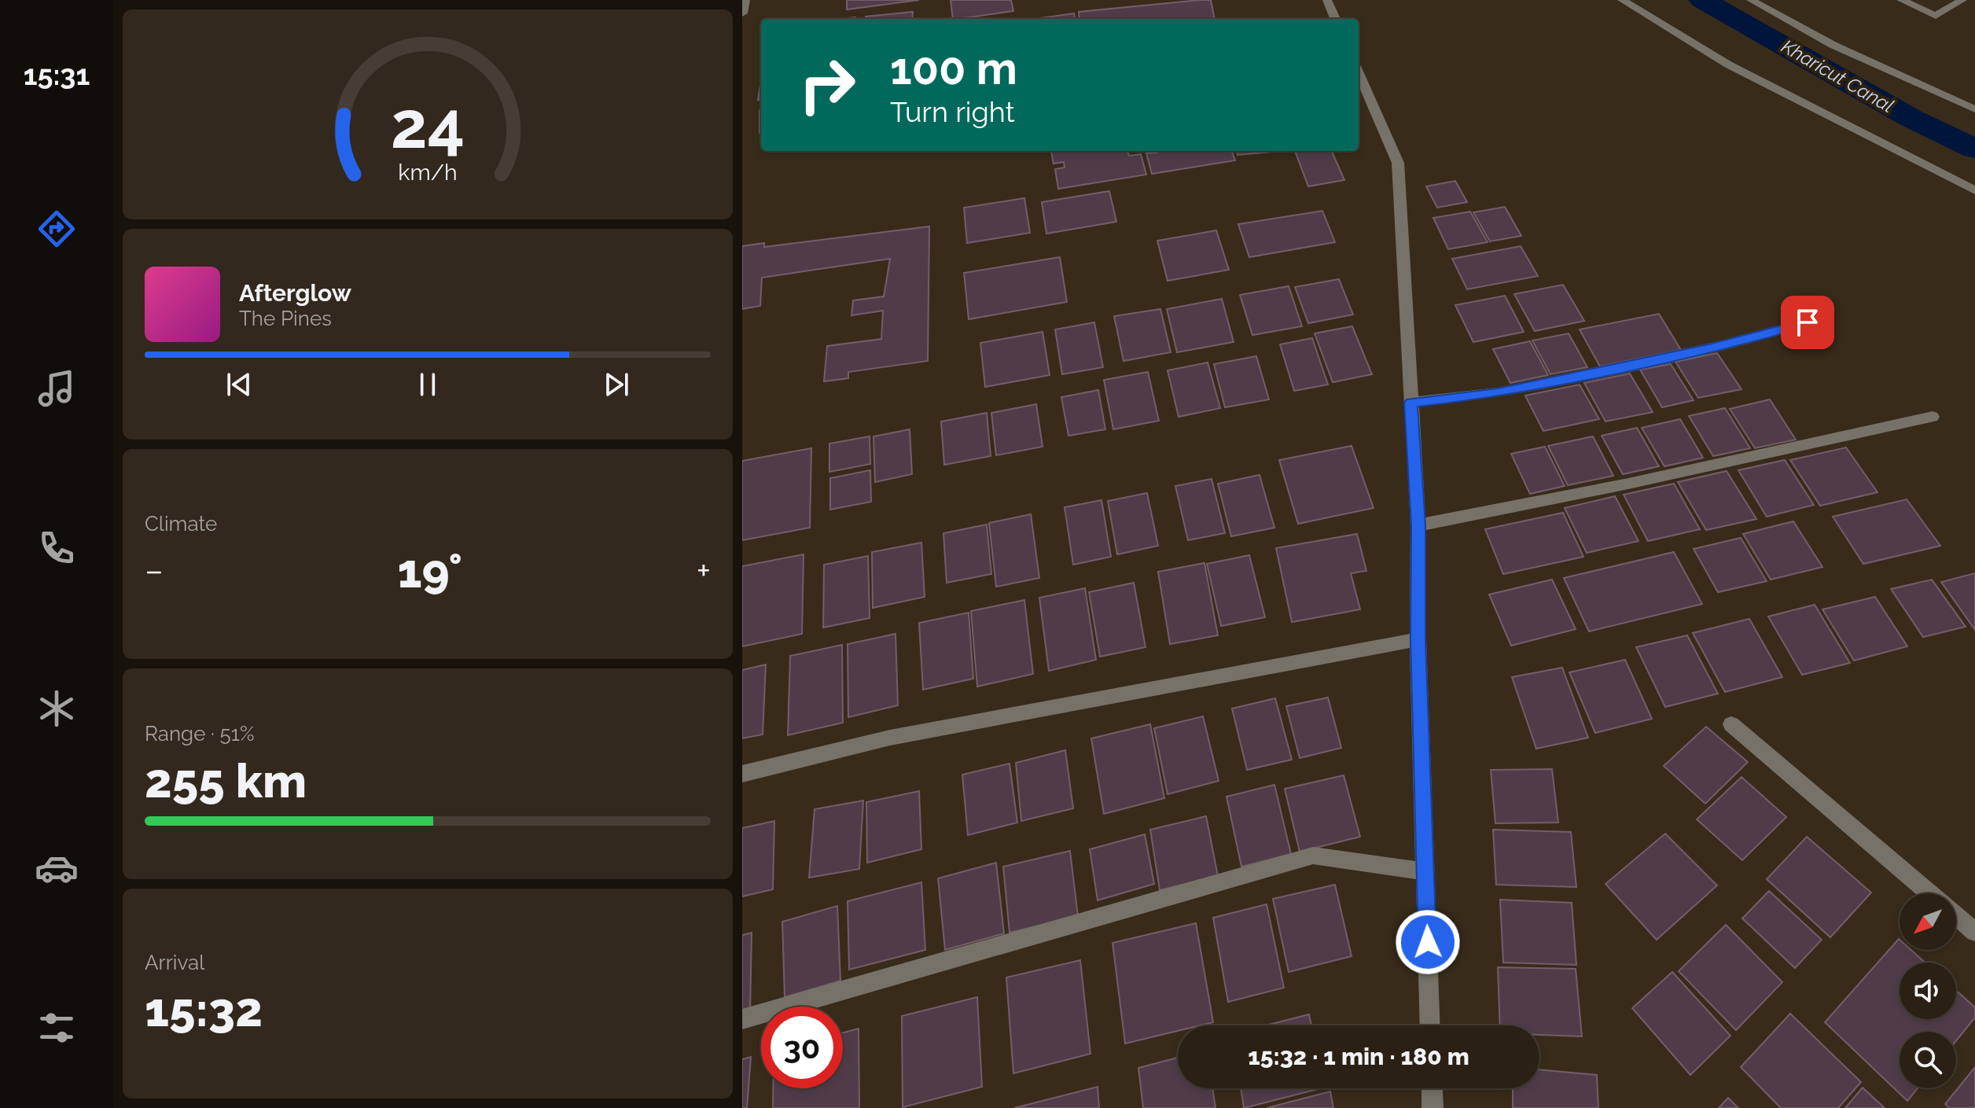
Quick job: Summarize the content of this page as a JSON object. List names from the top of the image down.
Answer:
{
  "water": ["Kharicut Canal"],
  "north": "bottom left",
  "page": {
    "tabs": "15:31",
    "turn": ["100 m", "Turn right"],
    "song": ["Afterglow", "The Pines"],
    "tile": [
      "Climate",
      ["Range · 51%", "255 km"],
      ["Arrival", "15:32"]
    ],
    "heat": ["−", "19°", "+"],
    "limit": "30",
    "trip": "15:32 · 1 min · 180 m",
    "gauge": ["24", "km/h"]
  }
}
